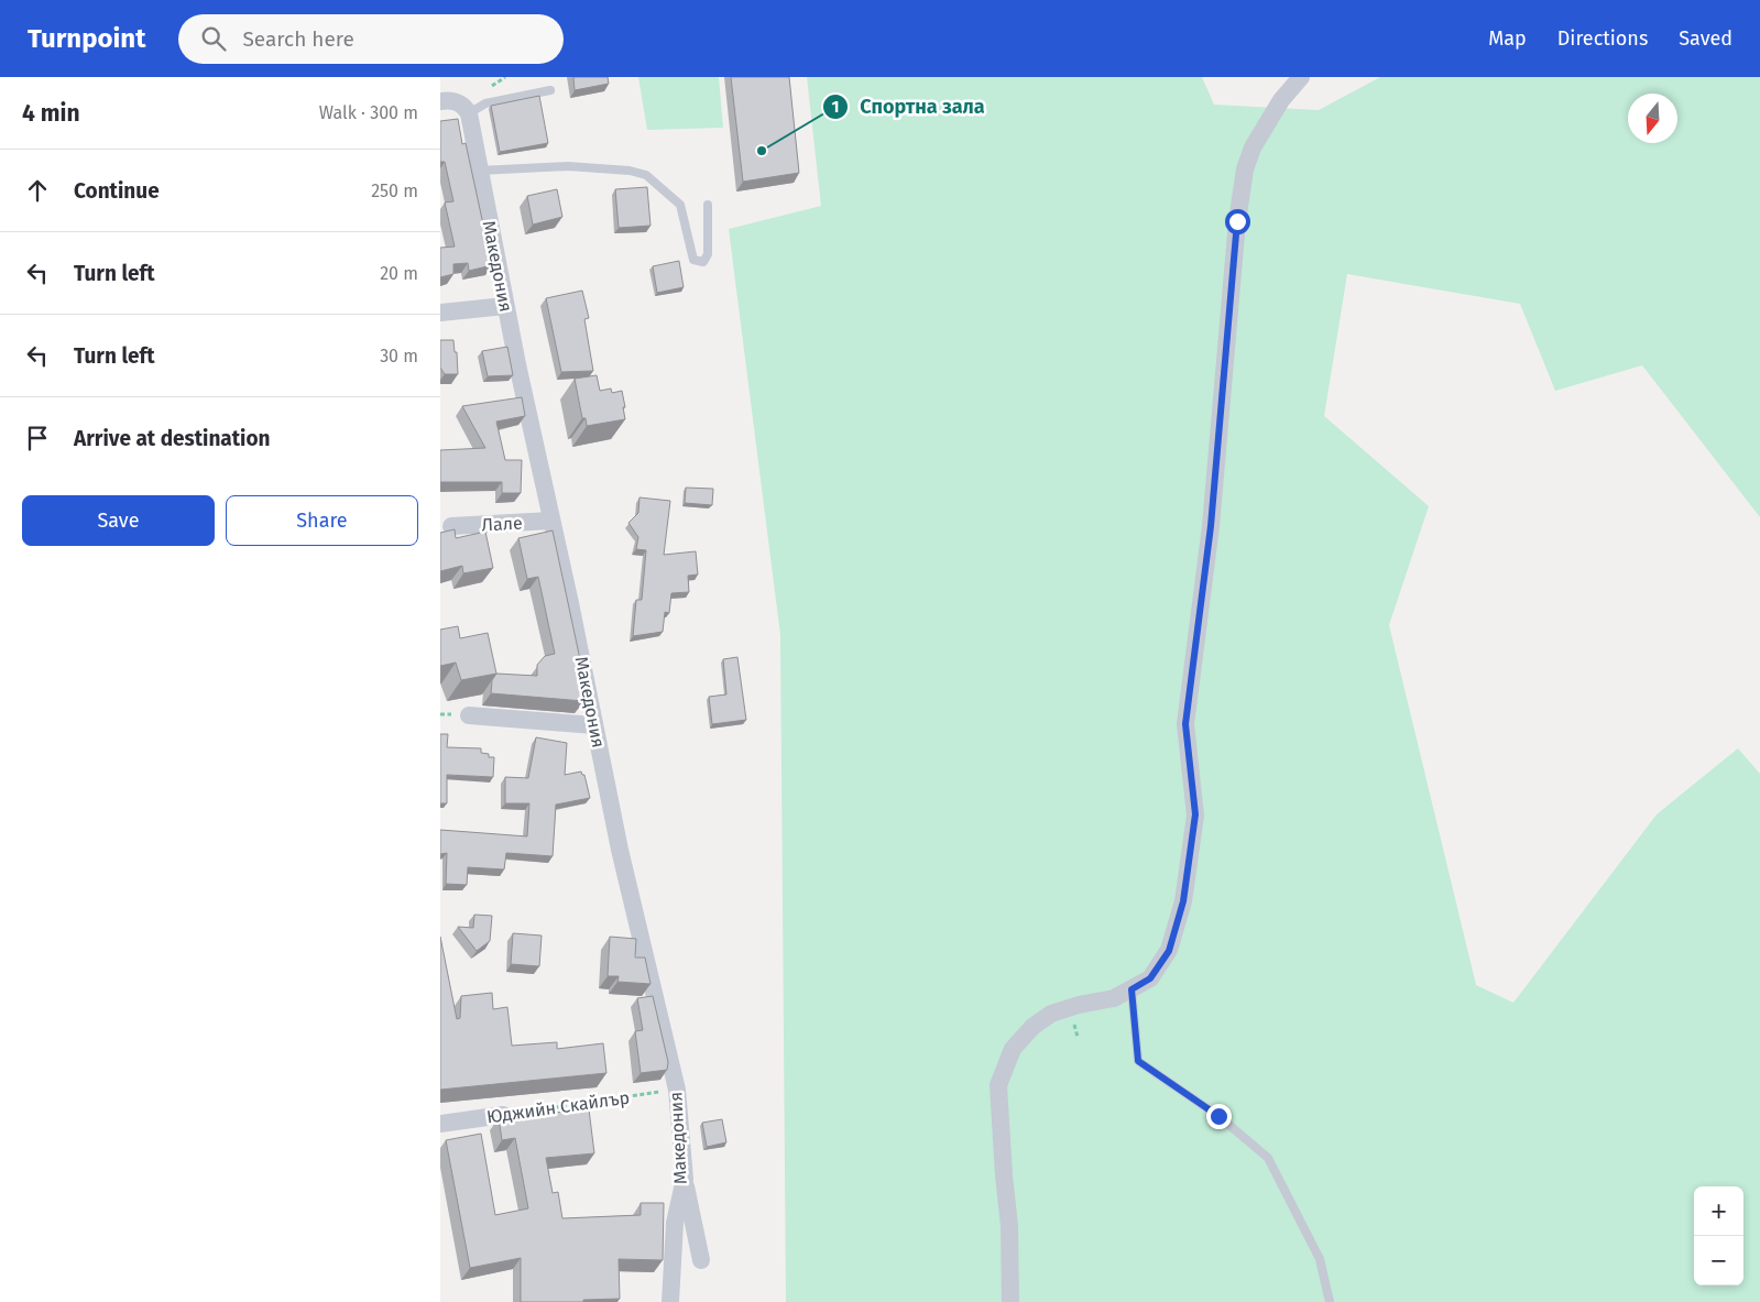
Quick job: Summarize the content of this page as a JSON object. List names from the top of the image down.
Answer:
{
  "streets": {
    "street": ["Македония", "Лале", "Юджийн Скайлър"]
  },
  "crossings": [
    ["Македония", "Лале"],
    ["Македония", "Юджийн Скайлър"]
  ],
  "places": ["Спортна зала"],
  "north": "bottom",
  "page": {
    "header": "Turnpoint",
    "search": "Search here",
    "nav": ["Map", "Directions", "Saved"],
    "heading": ["4 min", "Walk · 300 m"],
    "list": [
      ["Continue", "250 m"],
      ["Turn left", "20 m"],
      ["Turn left", "30 m"],
      "Arrive at destination"
    ],
    "buttons": ["Save", "Share"],
    "map_buttons": ["+", "−"]
  }
}
